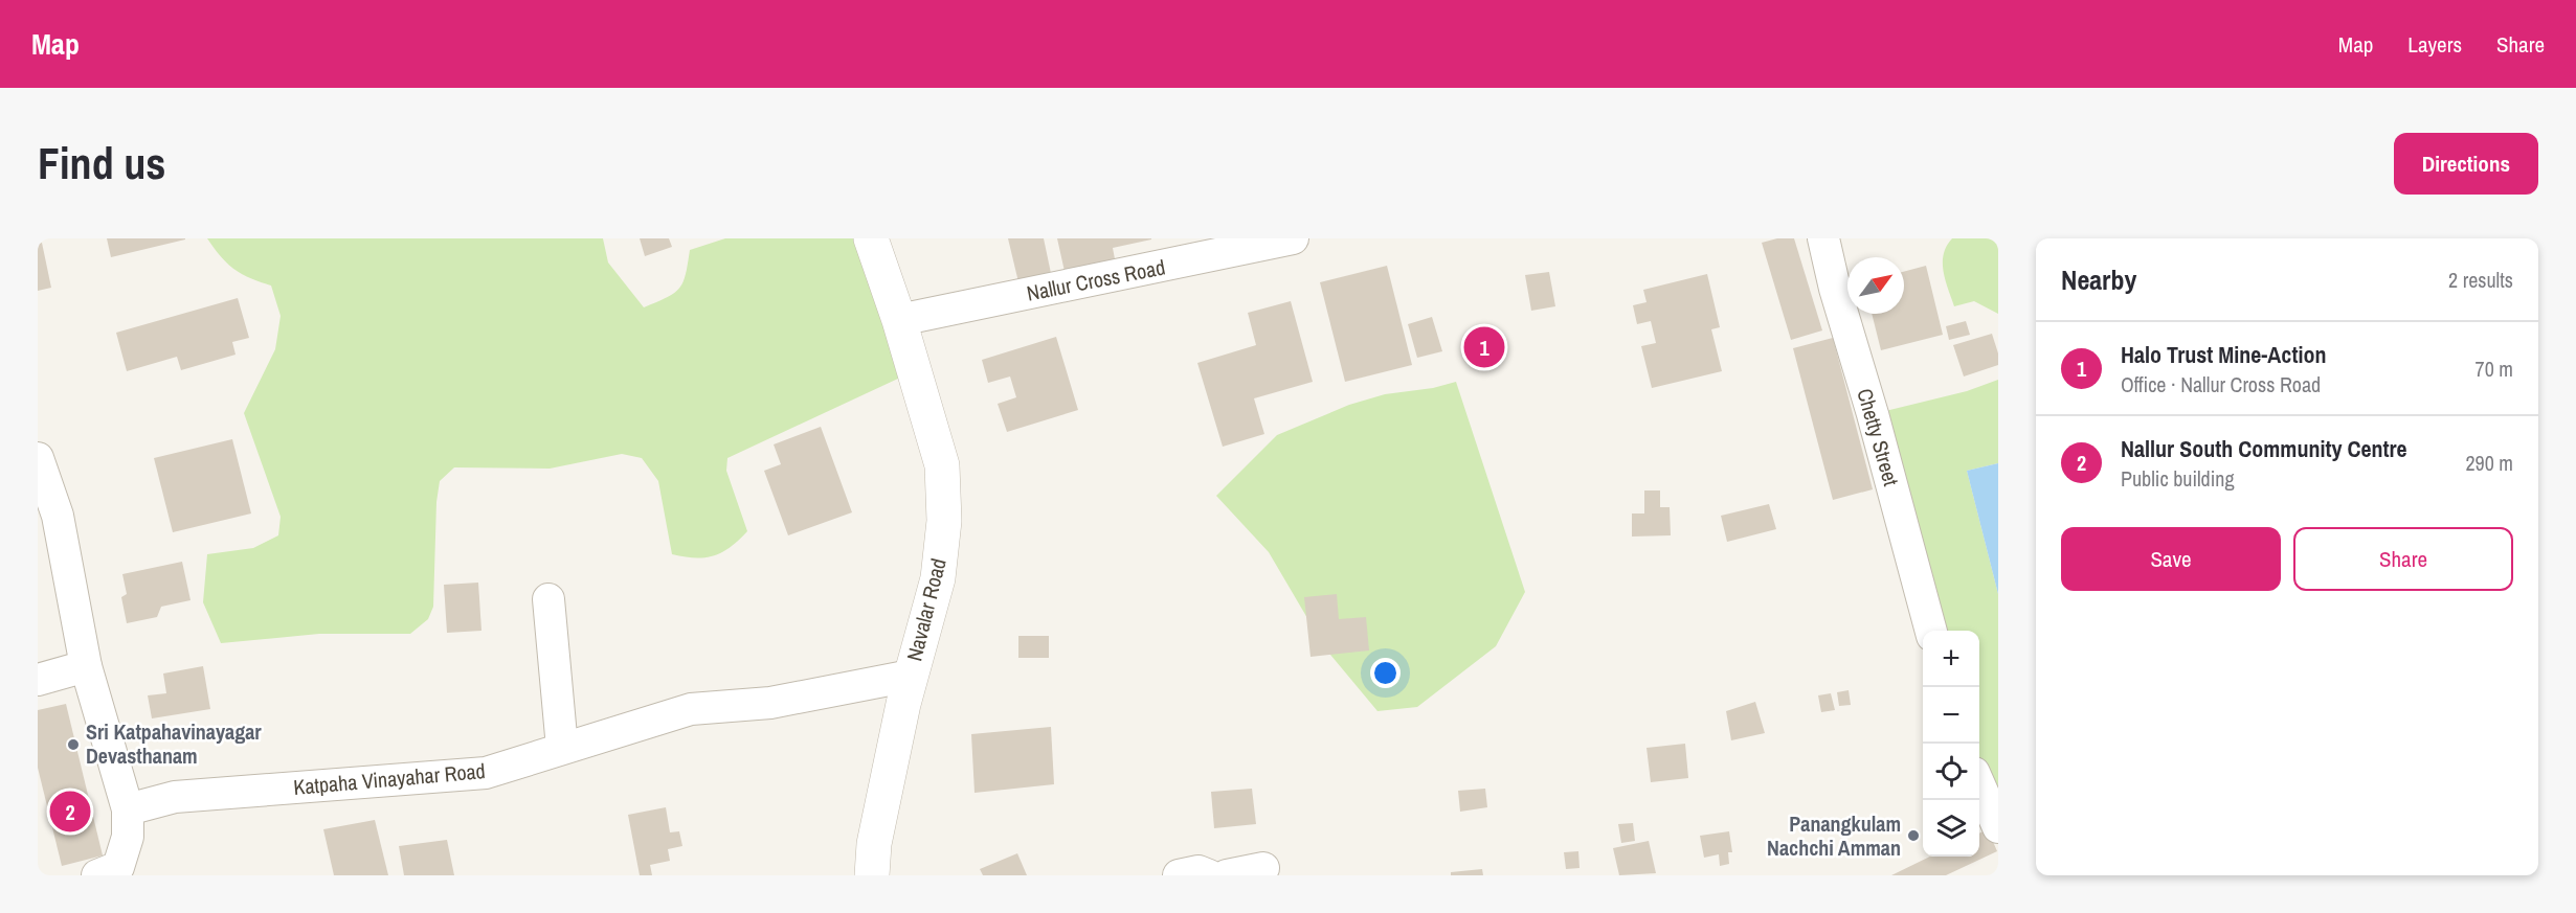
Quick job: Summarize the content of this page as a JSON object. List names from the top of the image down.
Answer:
{
  "streets": {
    "street": [
      "Nallur Cross Road",
      "Chetty Street",
      "Navalar Road",
      "Katpaha Vinayahar Road"
    ]
  },
  "crossings": [
    ["Nallur Cross Road", "Navalar Road"],
    ["Navalar Road", "Katpaha Vinayahar Road"]
  ],
  "places": ["Sri Katpahavinayagar Devasthanam", "Panangkulam Nachchi Amman"],
  "north": "top right",
  "page": {
    "header": "Map",
    "nav": ["Map", "Layers", "Share"],
    "buttons": [
      "Directions",
      ["Save", "Share"]
    ],
    "title": "Find us",
    "heading": ["Nearby", "2 results"],
    "list": [
      {
        "mark": "1",
        "name": "Halo Trust Mine-Action",
        "note": "Office · Nallur Cross Road",
        "value": "70 m"
      },
      {
        "mark": "2",
        "name": "Nallur South Community Centre",
        "note": "Public building",
        "value": "290 m"
      }
    ],
    "pins": ["1", "2"],
    "map_buttons": ["+", "−"]
  }
}
